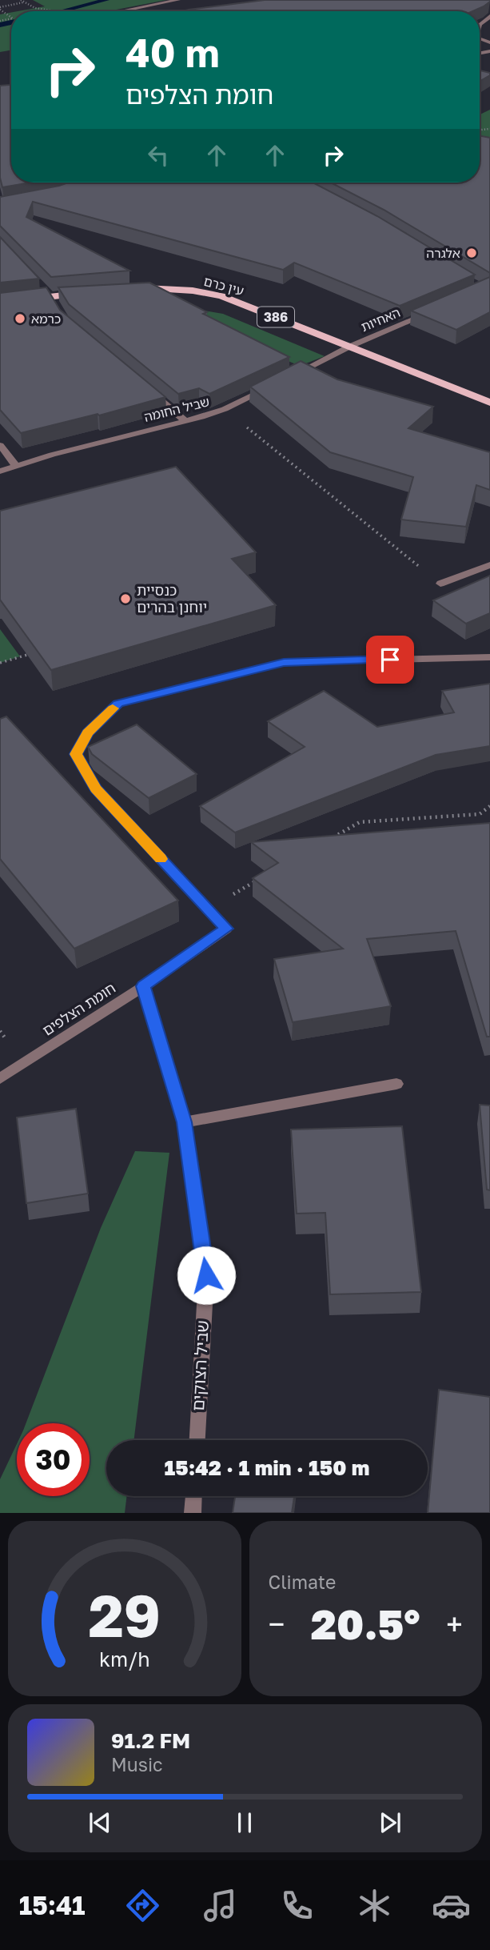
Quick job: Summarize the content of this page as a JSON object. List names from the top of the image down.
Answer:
{
  "streets": {
    "main road": ["עין כרם", "386"],
    "street": [
      "האחיות",
      "שביל החומה",
      "חומת הצלפים",
      "שביל הצוקים"
    ]
  },
  "crossings": [
    ["עין כרם", "האחיות"],
    ["חומת הצלפים", "שביל הצוקים"]
  ],
  "places": ["אלגרה", "כרמא", "כנסיית יוחנן בהרים"],
  "page": {
    "turn": ["40 m", "חומת הצלפים"],
    "limit": "30",
    "trip": "15:42 · 1 min · 150 m",
    "tile": "Climate",
    "heat": ["−", "20.5°", "+"],
    "song": ["91.2 FM", "Music"],
    "tabs": "15:41",
    "gauge": ["29", "km/h"]
  }
}
